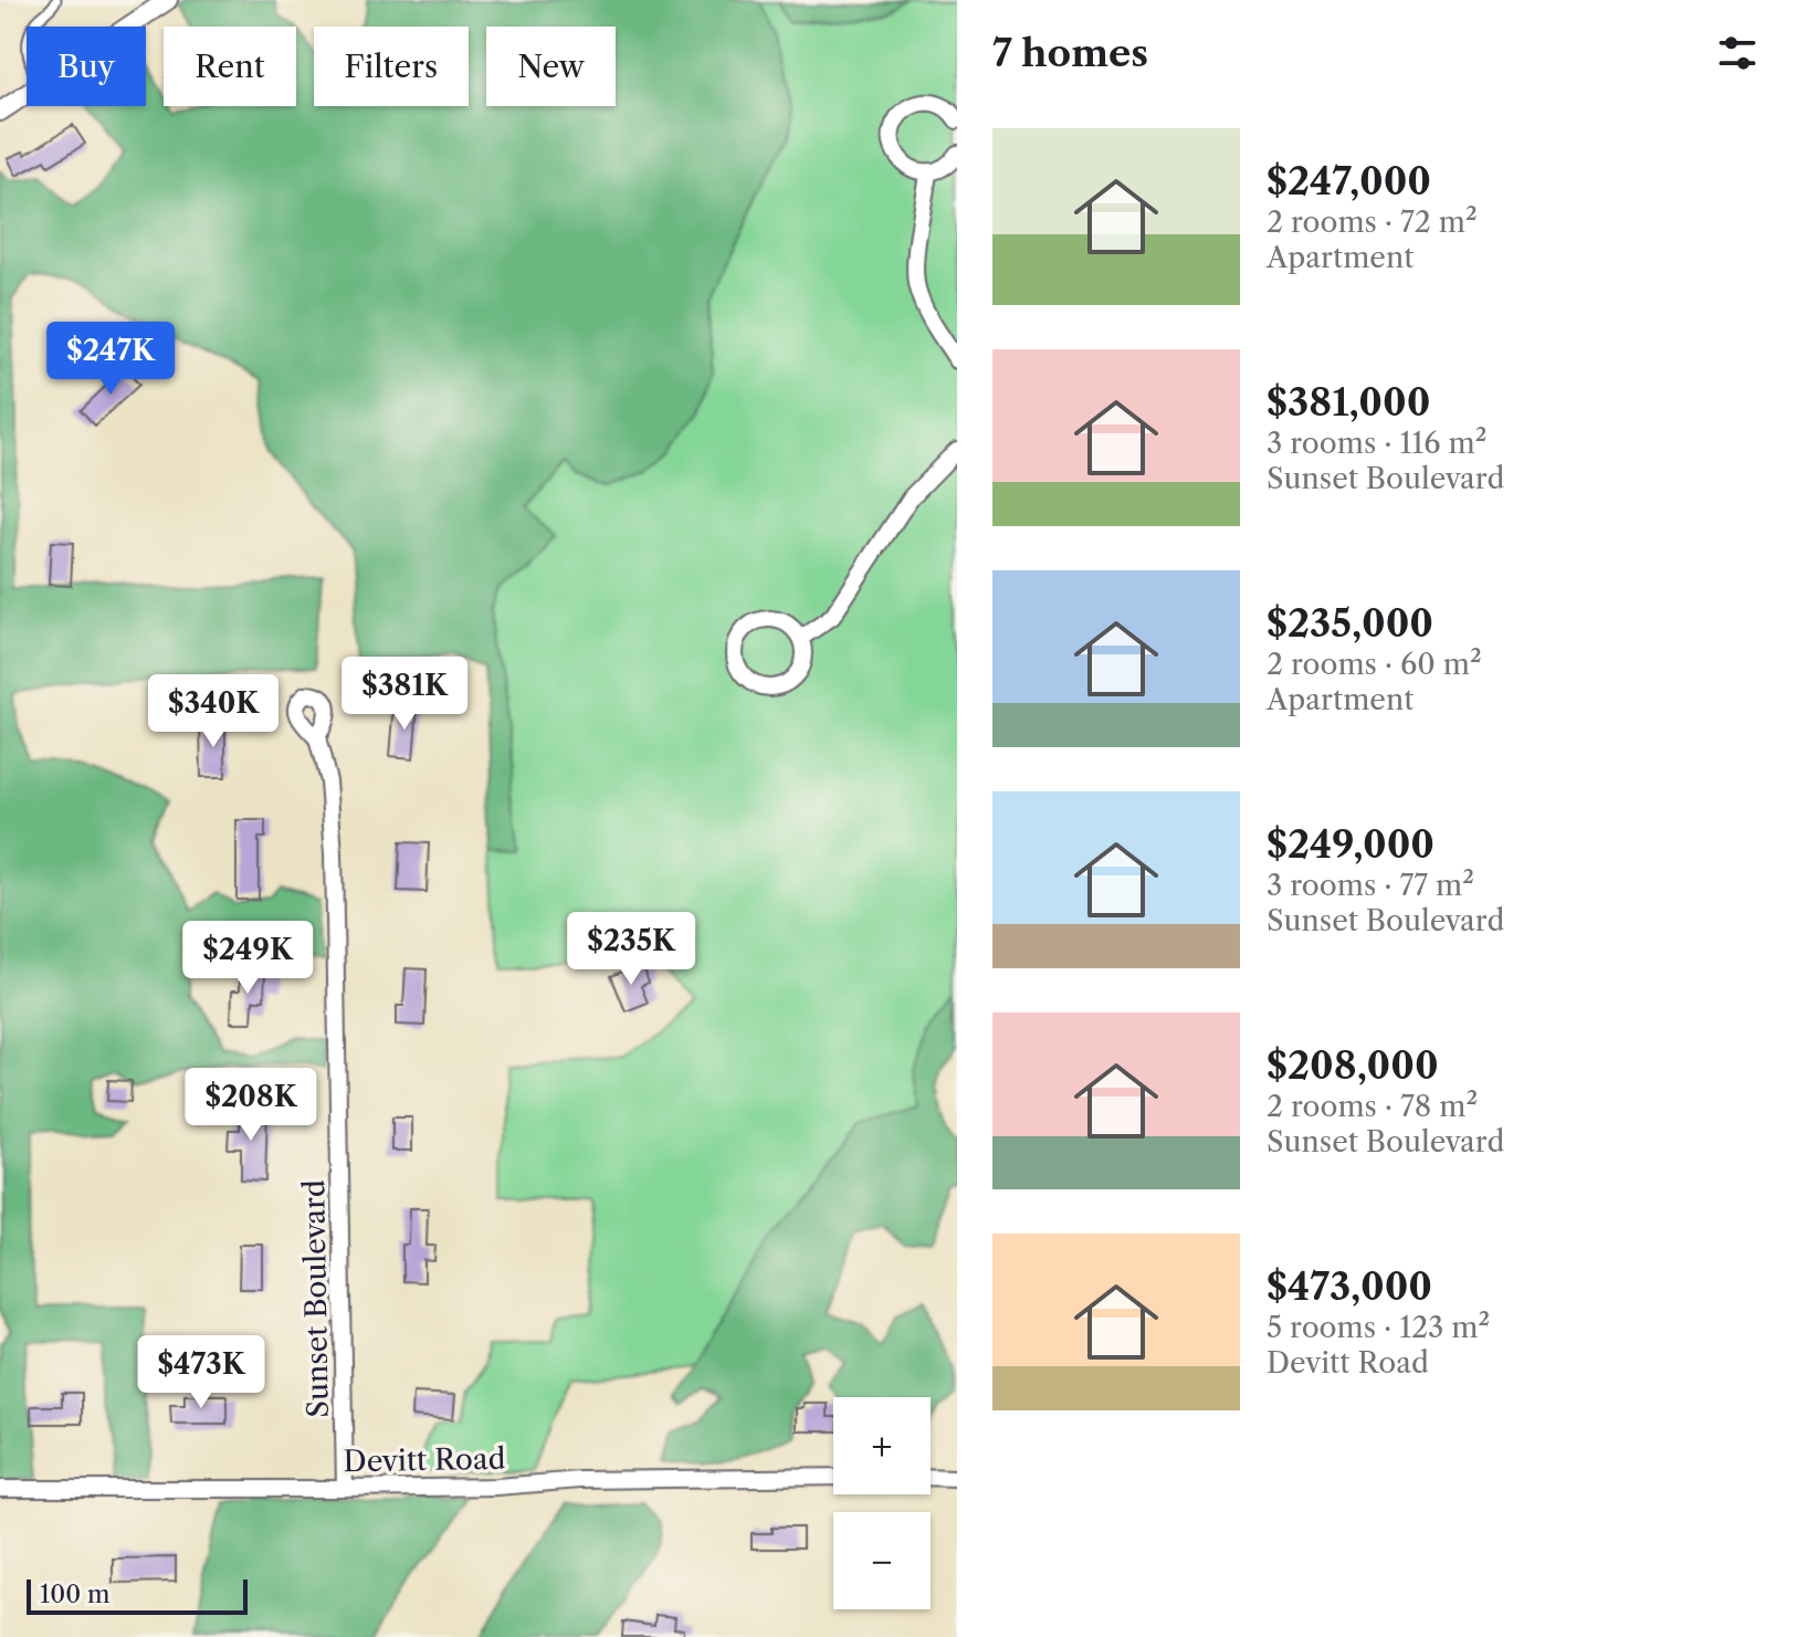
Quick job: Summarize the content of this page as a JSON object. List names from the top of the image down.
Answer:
{
  "streets": {
    "street": ["Sunset Boulevard", "Devitt Road"]
  },
  "crossings": [
    ["Sunset Boulevard", "Devitt Road"]
  ],
  "scale_bar": "100 m",
  "page": {
    "heading": "7 homes",
    "chip": [
      "Buy",
      "Rent",
      "Filters",
      "New"
    ],
    "list": [
      {
        "name": "$247,000",
        "note": "2 rooms · 72 m² · Apartment"
      },
      {
        "name": "$381,000",
        "note": "3 rooms · 116 m² · Sunset Boulevard"
      },
      {
        "name": "$235,000",
        "note": "2 rooms · 60 m² · Apartment"
      },
      {
        "name": "$249,000",
        "note": "3 rooms · 77 m² · Sunset Boulevard"
      },
      {
        "name": "$208,000",
        "note": "2 rooms · 78 m² · Sunset Boulevard"
      },
      {
        "name": "$473,000",
        "note": "5 rooms · 123 m² · Devitt Road"
      }
    ],
    "price": [
      "$247K",
      "$381K",
      "$340K",
      "$235K",
      "$249K",
      "$208K",
      "$473K"
    ],
    "map_buttons": ["+", "−"],
    "scale": "100 m"
  }
}
